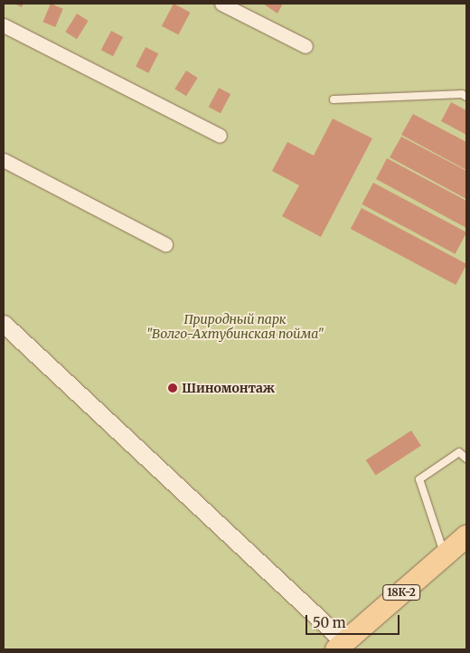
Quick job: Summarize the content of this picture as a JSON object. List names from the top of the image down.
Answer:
{
  "streets": {
    "main road": ["18К-2"]
  },
  "parks": ["Природный парк \"Волго-Ахтубинская пойма\""],
  "places": ["Шиномонтаж"],
  "scale_bar": "50 m"
}
